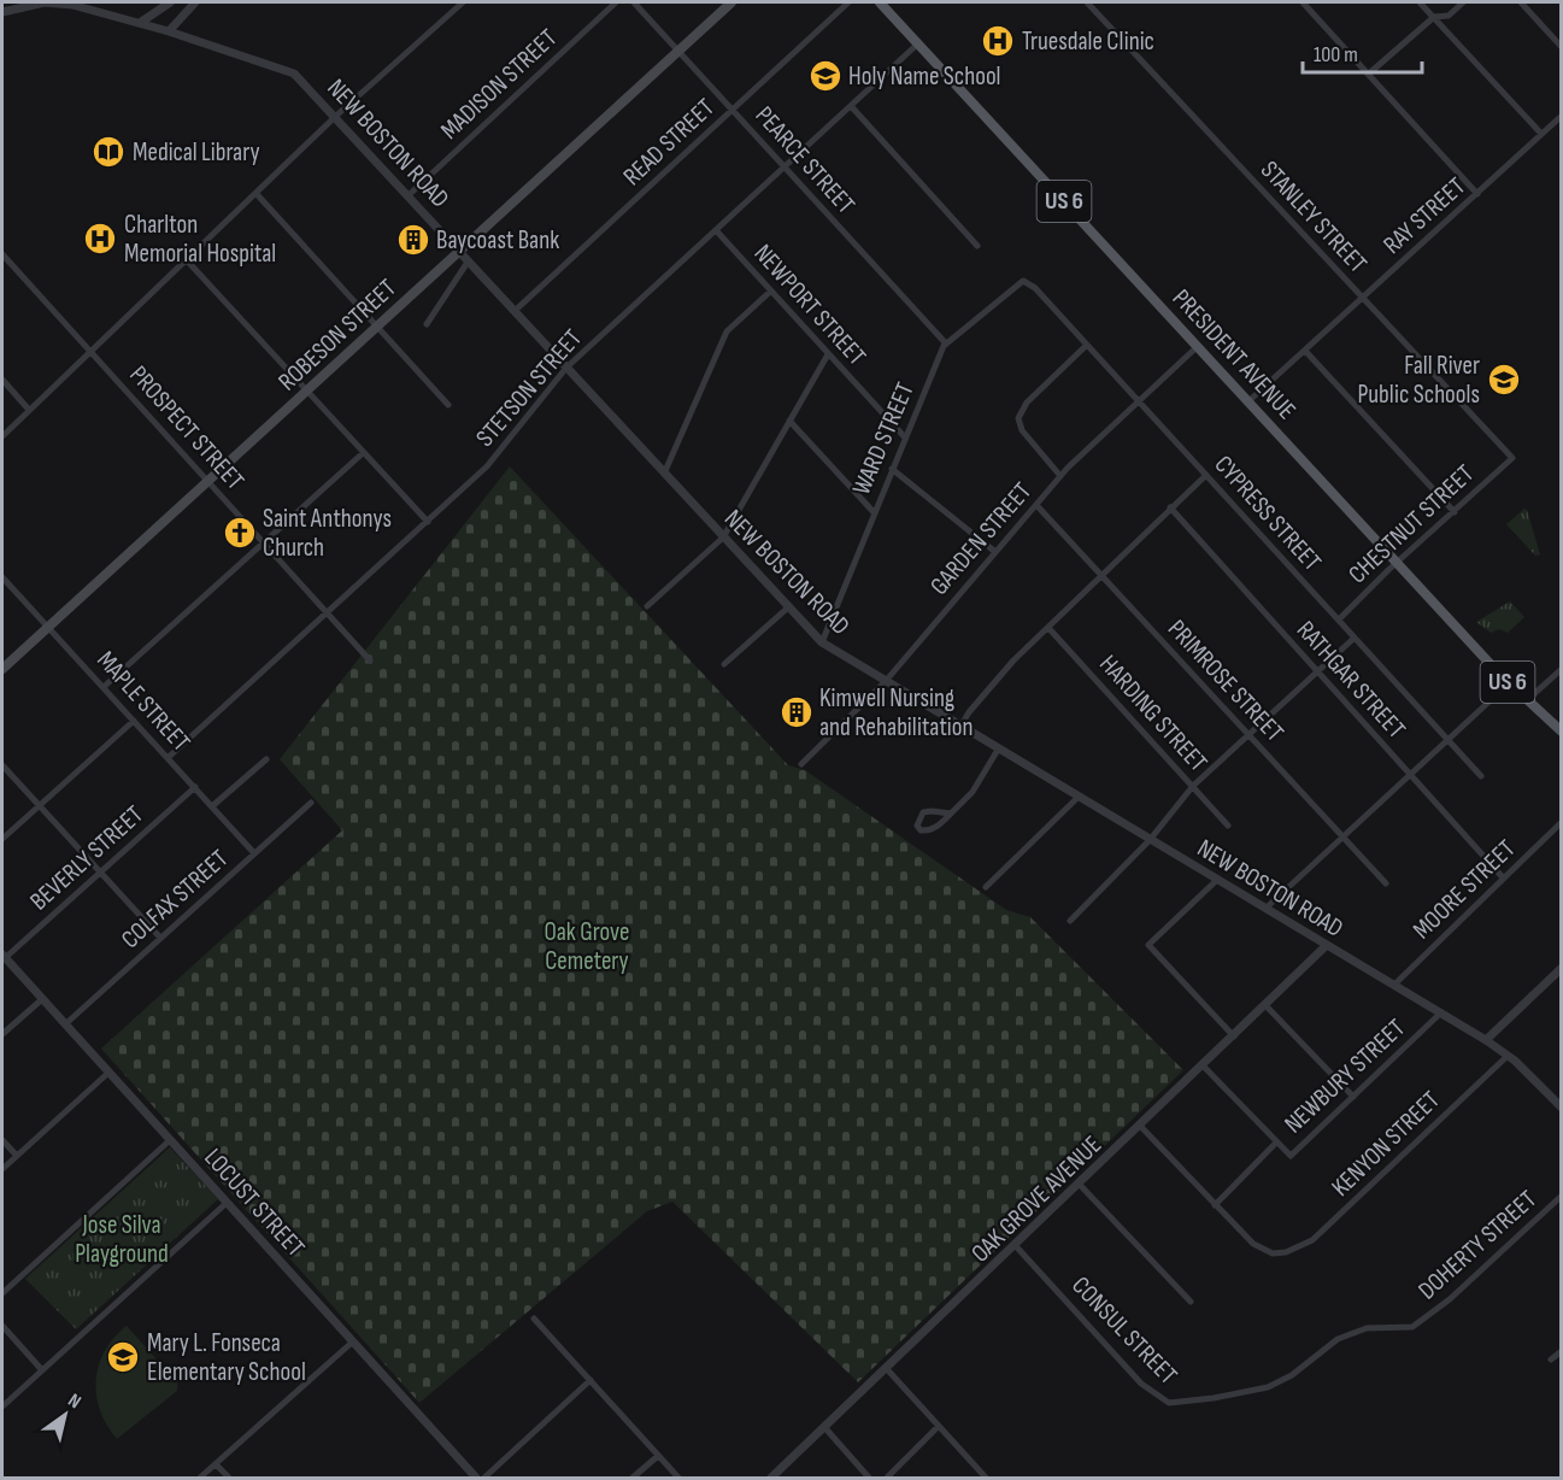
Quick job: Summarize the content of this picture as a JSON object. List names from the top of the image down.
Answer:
{
  "streets": {
    "main road": ["US 6", "ROBESON STREET", "PRESIDENT AVENUE"],
    "street": [
      "MADISON STREET",
      "READ STREET",
      "NEW BOSTON ROAD",
      "PEARCE STREET",
      "RAY STREET",
      "STANLEY STREET",
      "NEWPORT STREET",
      "STETSON STREET",
      "PROSPECT STREET",
      "WARD STREET",
      "CYPRESS STREET",
      "CHESTNUT STREET",
      "GARDEN STREET",
      "RATHGAR STREET",
      "PRIMROSE STREET",
      "MAPLE STREET",
      "HARDING STREET",
      "BEVERLY STREET",
      "MOORE STREET",
      "COLFAX STREET",
      "NEWBURY STREET",
      "KENYON STREET",
      "OAK GROVE AVENUE",
      "LOCUST STREET",
      "DOHERTY STREET",
      "CONSUL STREET"
    ]
  },
  "crossings": [
    ["MADISON STREET", "NEW BOSTON ROAD"],
    ["READ STREET", "NEW BOSTON ROAD"],
    ["READ STREET", "PEARCE STREET"],
    ["NEW BOSTON ROAD", "ROBESON STREET"],
    ["NEW BOSTON ROAD", "STETSON STREET"],
    ["NEW BOSTON ROAD", "WARD STREET"],
    ["NEW BOSTON ROAD", "GARDEN STREET"],
    ["NEW BOSTON ROAD", "MOORE STREET"],
    ["NEW BOSTON ROAD", "NEWBURY STREET"],
    ["NEW BOSTON ROAD", "KENYON STREET"],
    ["NEW BOSTON ROAD", "OAK GROVE AVENUE"],
    ["PEARCE STREET", "ROBESON STREET"],
    ["PEARCE STREET", "STETSON STREET"],
    ["PEARCE STREET", "WARD STREET"],
    ["RAY STREET", "STANLEY STREET"],
    ["RAY STREET", "PRESIDENT AVENUE"],
    ["STANLEY STREET", "CHESTNUT STREET"],
    ["NEWPORT STREET", "STETSON STREET"],
    ["NEWPORT STREET", "WARD STREET"],
    ["ROBESON STREET", "PROSPECT STREET"],
    ["ROBESON STREET", "MAPLE STREET"],
    ["PRESIDENT AVENUE", "STETSON STREET"],
    ["PRESIDENT AVENUE", "CHESTNUT STREET"],
    ["PRESIDENT AVENUE", "GARDEN STREET"],
    ["STETSON STREET", "PROSPECT STREET"],
    ["STETSON STREET", "MAPLE STREET"],
    ["WARD STREET", "CYPRESS STREET"],
    ["CYPRESS STREET", "CHESTNUT STREET"],
    ["CYPRESS STREET", "GARDEN STREET"],
    ["GARDEN STREET", "PRIMROSE STREET"],
    ["RATHGAR STREET", "MOORE STREET"],
    ["MAPLE STREET", "BEVERLY STREET"],
    ["MAPLE STREET", "COLFAX STREET"],
    ["BEVERLY STREET", "LOCUST STREET"],
    ["COLFAX STREET", "LOCUST STREET"],
    ["OAK GROVE AVENUE", "CONSUL STREET"],
    ["DOHERTY STREET", "CONSUL STREET"]
  ],
  "parks": ["Oak Grove Cemetery", "Jose Silva Playground"],
  "places": {
    "hospital": ["Truesdale Clinic", "Charlton Memorial Hospital"],
    "school or university": ["Holy Name School", "Fall River Public Schools", "Mary L. Fonseca Elementary School"],
    "library": ["Medical Library"],
    "building": ["Baycoast Bank", "Kimwell Nursing and Rehabilitation"],
    "church": ["Saint Anthonys Church"]
  },
  "scale_bar": "100 m",
  "north": "top right"
}
